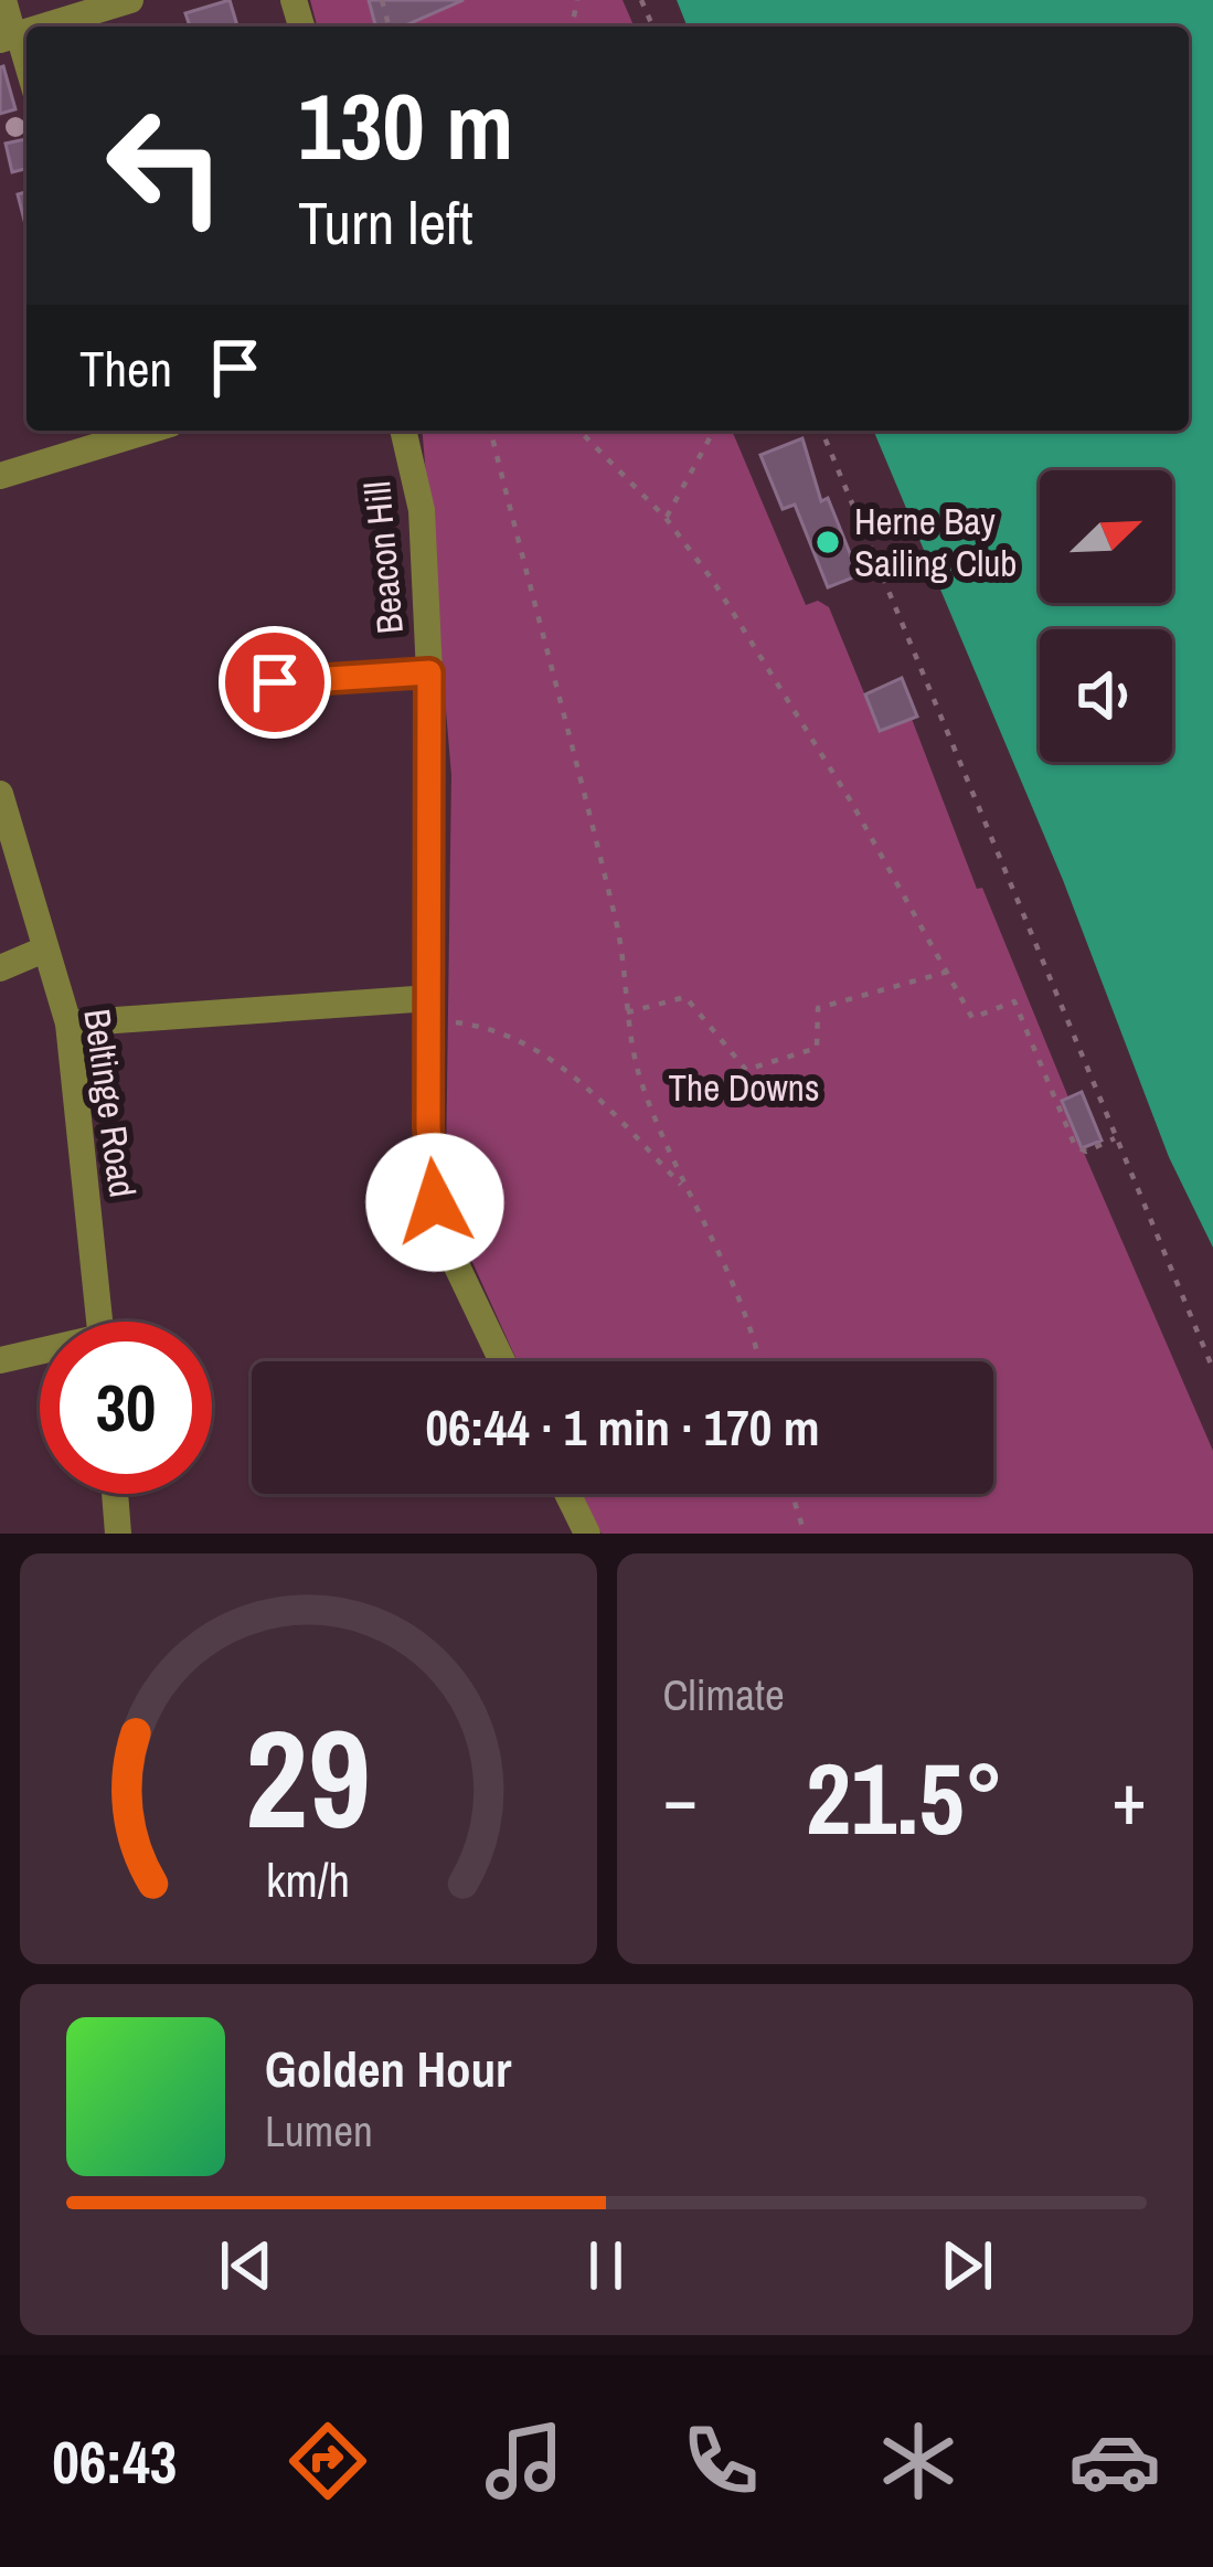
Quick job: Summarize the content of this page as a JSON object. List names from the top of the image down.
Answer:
{
  "streets": {
    "street": ["Beacon Hill", "Beltinge Road"]
  },
  "parks": ["The Downs"],
  "places": ["Herne Bay Sailing Club"],
  "north": "top right",
  "page": {
    "turn": ["130 m", "Turn left"],
    "then": "Then",
    "limit": "30",
    "trip": "06:44 · 1 min · 170 m",
    "tile": "Climate",
    "heat": ["−", "21.5°", "+"],
    "song": ["Golden Hour", "Lumen"],
    "tabs": "06:43",
    "gauge": ["29", "km/h"]
  }
}
